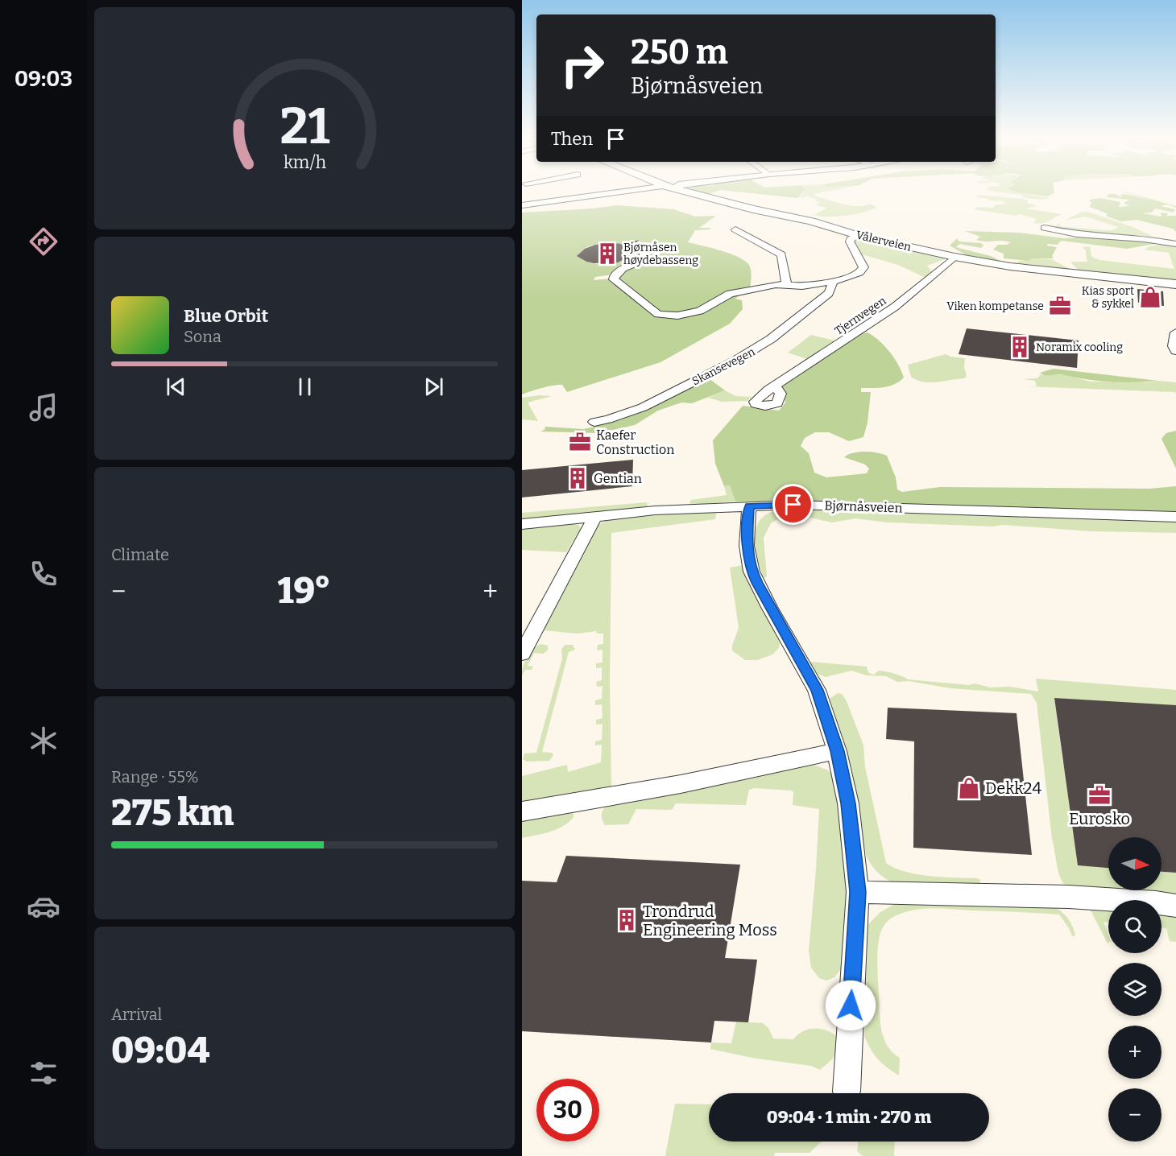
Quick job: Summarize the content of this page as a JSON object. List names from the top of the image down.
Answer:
{
  "streets": {
    "street": [
      "Vålerveien",
      "Tjernvegen",
      "Skansevegen",
      "Bjørnåsveien"
    ]
  },
  "crossings": [
    ["Vålerveien", "Tjernvegen"]
  ],
  "places": {
    "building": [
      "Bjørnåsen høydebasseng",
      "Noramix cooling",
      "Gentian",
      "Trondrud Engineering Moss"
    ],
    "shop": ["Kias sport & sykkel", "Dekk24"],
    "office": ["Viken kompetanse", "Kaefer Construction", "Eurosko"]
  },
  "north": "right",
  "page": {
    "tabs": "09:03",
    "turn": ["250 m", "Bjørnåsveien"],
    "then": "Then",
    "song": ["Blue Orbit", "Sona"],
    "tile": [
      "Climate",
      ["Range · 55%", "275 km"],
      ["Arrival", "09:04"]
    ],
    "heat": ["−", "19°", "+"],
    "map_buttons": ["+", "−"],
    "limit": "30",
    "trip": "09:04 · 1 min · 270 m",
    "gauge": ["21", "km/h"]
  }
}
